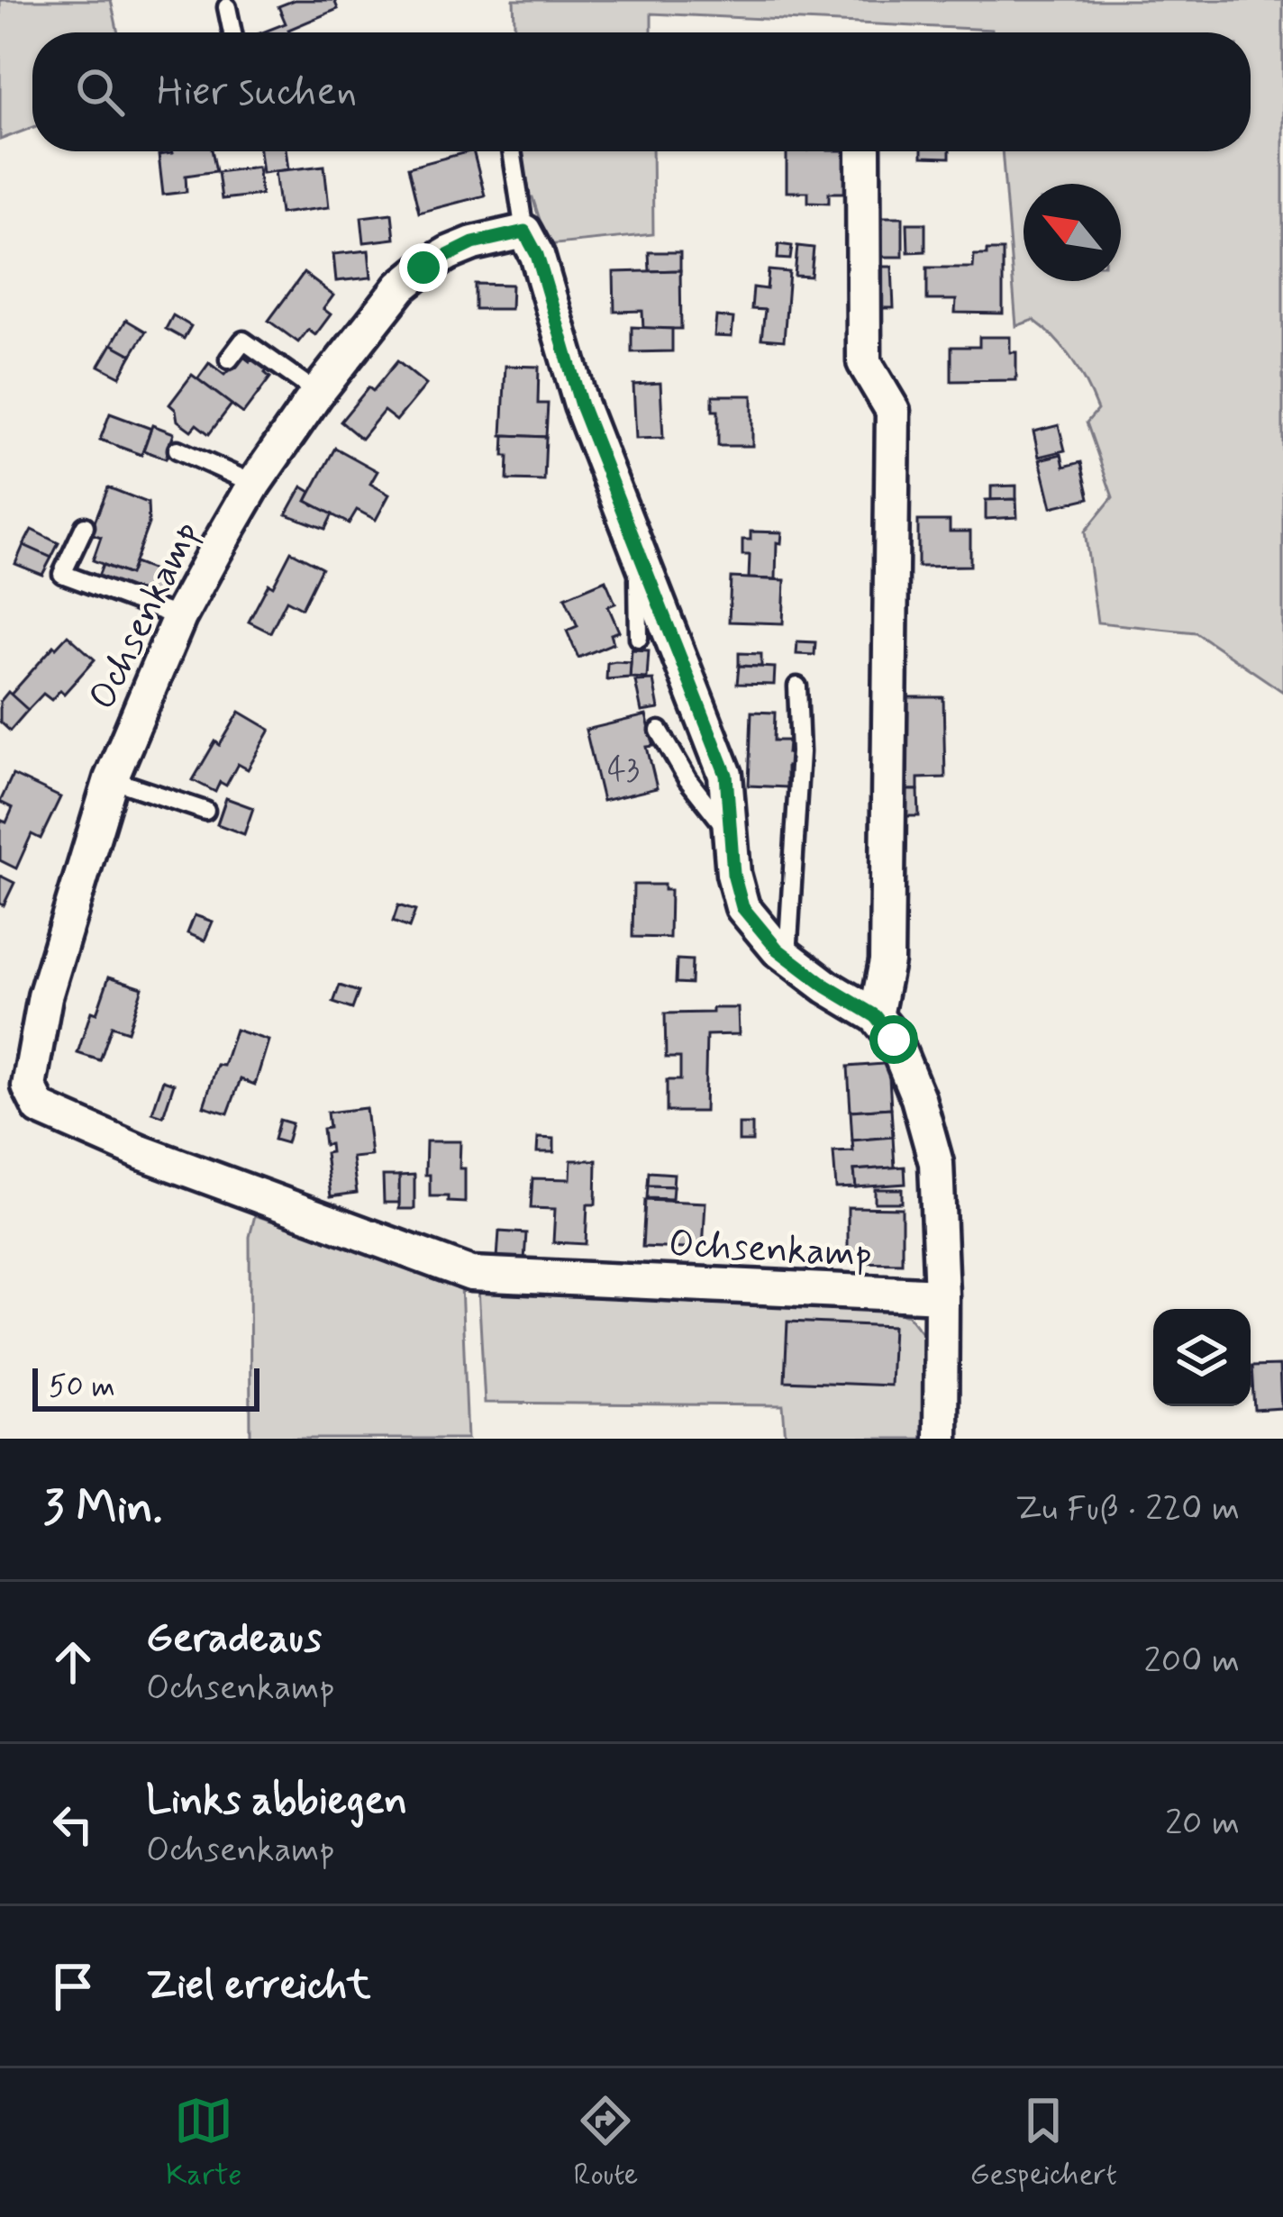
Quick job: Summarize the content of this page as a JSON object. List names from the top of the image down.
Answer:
{
  "streets": {
    "street": ["Ochsenkamp"]
  },
  "house_numbers": ["43"],
  "scale_bar": "50 m",
  "north": "top left",
  "page": {
    "search": "Hier suchen",
    "scale": "50 m",
    "heading": ["3 Min.", "Zu Fuß · 220 m"],
    "list": [
      ["Geradeaus", "Ochsenkamp", "200 m"],
      ["Links abbiegen", "Ochsenkamp", "20 m"],
      "Ziel erreicht"
    ],
    "nav": ["Karte", "Route", "Gespeichert"]
  }
}
